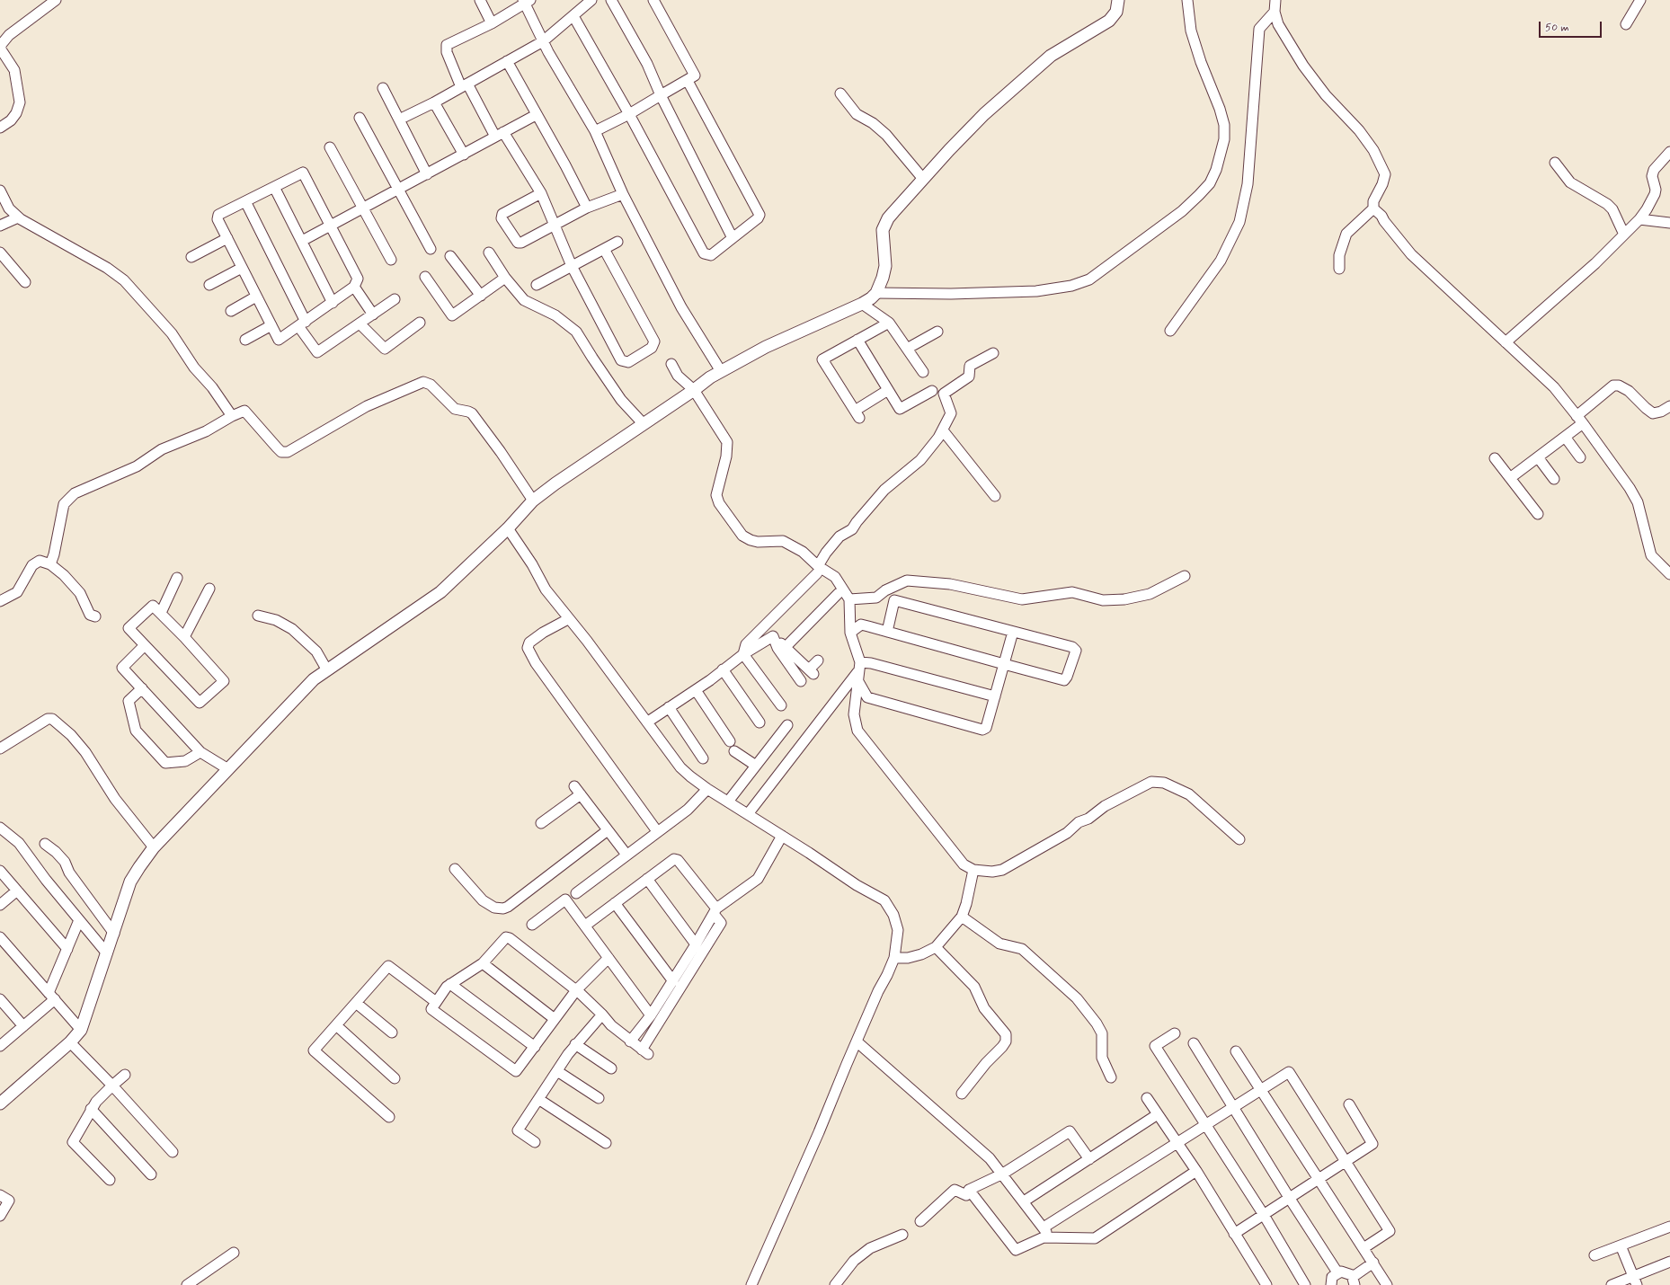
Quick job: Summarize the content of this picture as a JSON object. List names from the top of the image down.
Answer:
{
  "scale_bar": "50 m"
}
